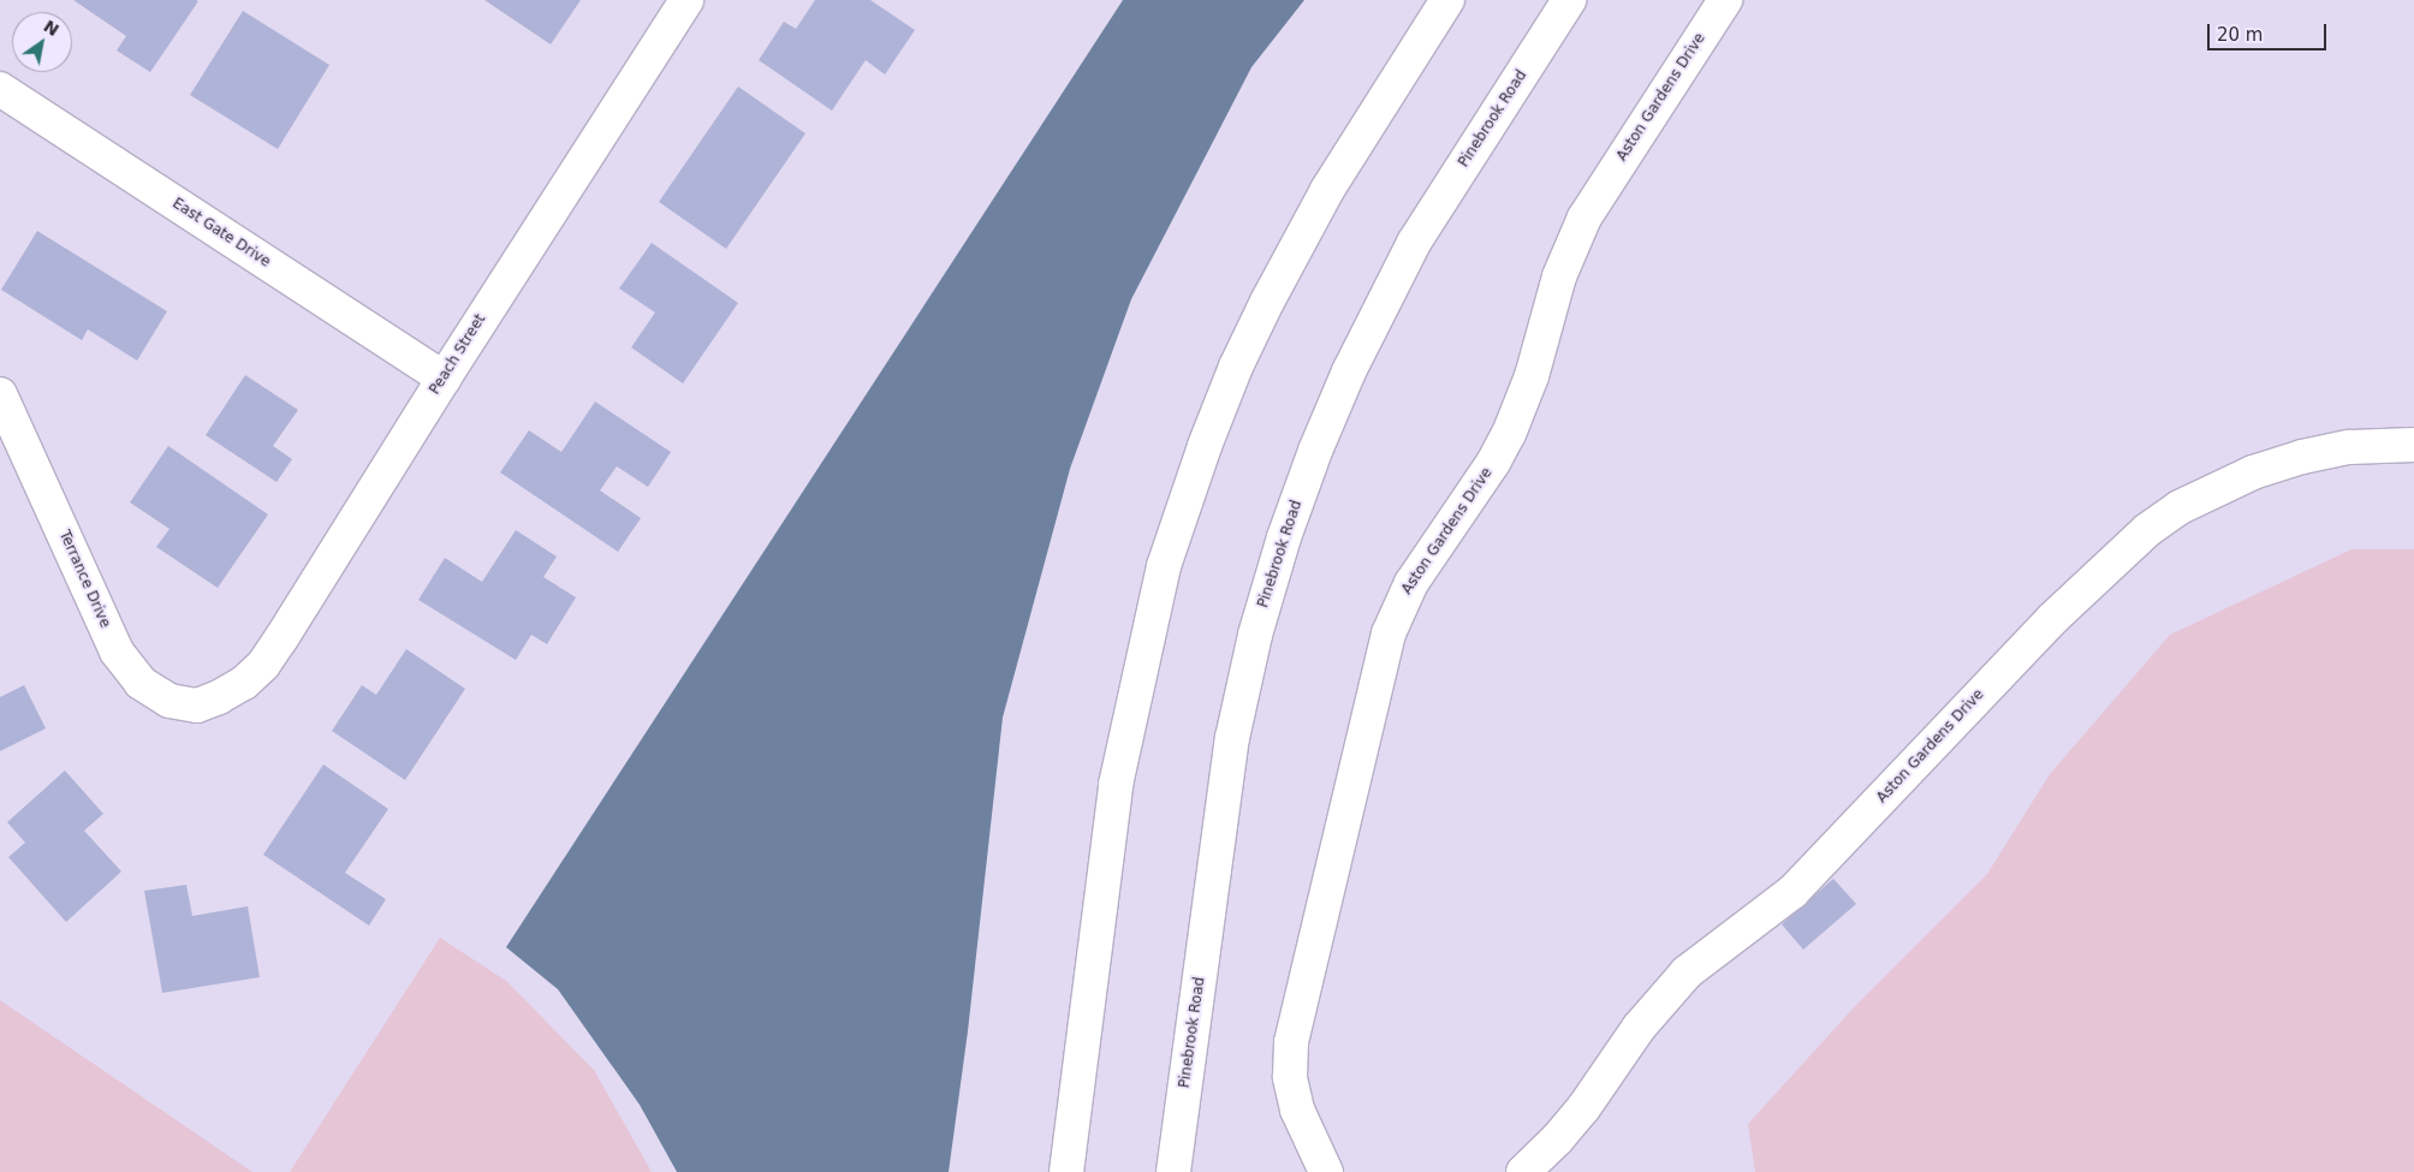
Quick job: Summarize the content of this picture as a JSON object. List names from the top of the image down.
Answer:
{
  "streets": {
    "street": [
      "Aston Gardens Drive",
      "Pinebrook Road",
      "East Gate Drive",
      "Peach Street",
      "Terrance Drive"
    ]
  },
  "crossings": [
    ["East Gate Drive", "Peach Street"],
    ["Peach Street", "Terrance Drive"]
  ],
  "scale_bar": "20 m",
  "north": "top right"
}
